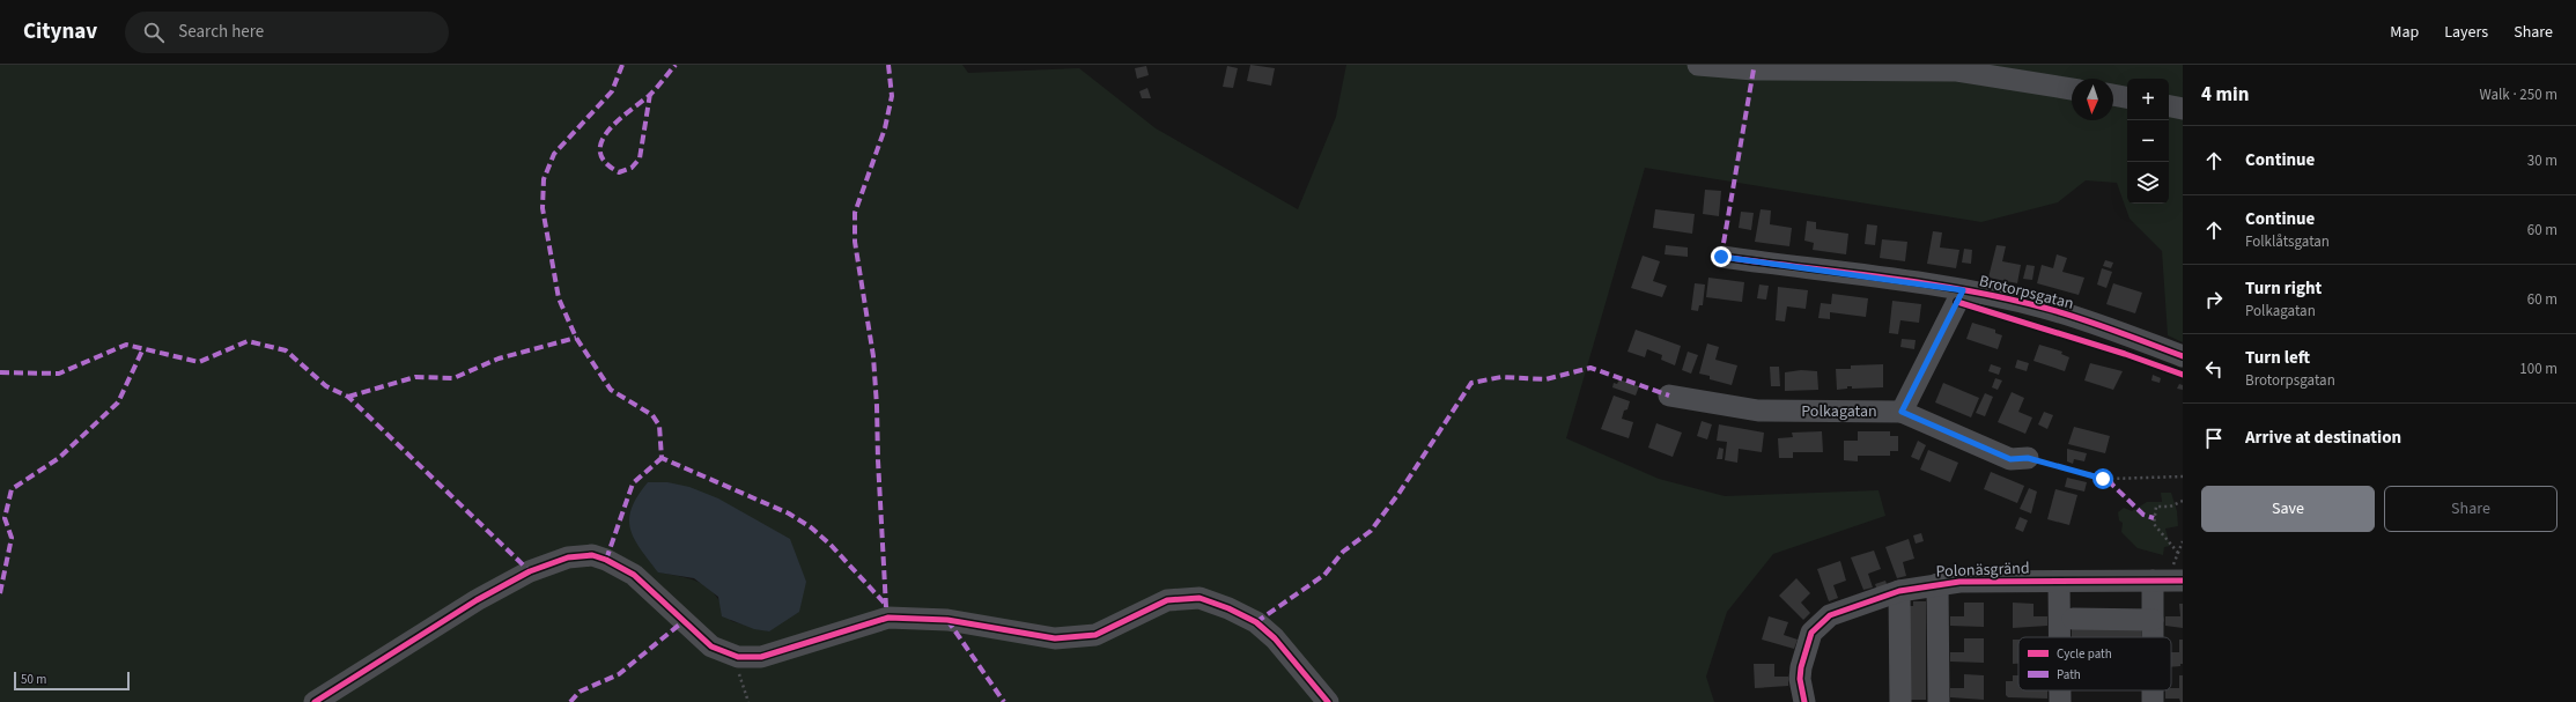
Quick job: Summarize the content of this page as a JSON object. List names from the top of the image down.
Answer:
{
  "streets": {
    "street": ["Brotorpsgatan", "Polkagatan", "Polonäsgränd"]
  },
  "legend": ["Cycle path", "Path"],
  "scale_bar": "50 m",
  "north": "bottom",
  "page": {
    "header": "Citynav",
    "search": "Search here",
    "nav": ["Map", "Layers", "Share"],
    "heading": ["4 min", "Walk · 250 m"],
    "map_buttons": ["+", "−"],
    "list": [
      ["Continue", "30 m"],
      ["Continue", "Folklåtsgatan", "60 m"],
      ["Turn right", "Polkagatan", "60 m"],
      ["Turn left", "Brotorpsgatan", "100 m"],
      "Arrive at destination"
    ],
    "buttons": ["Save", "Share"],
    "scale": "50 m"
  }
}
